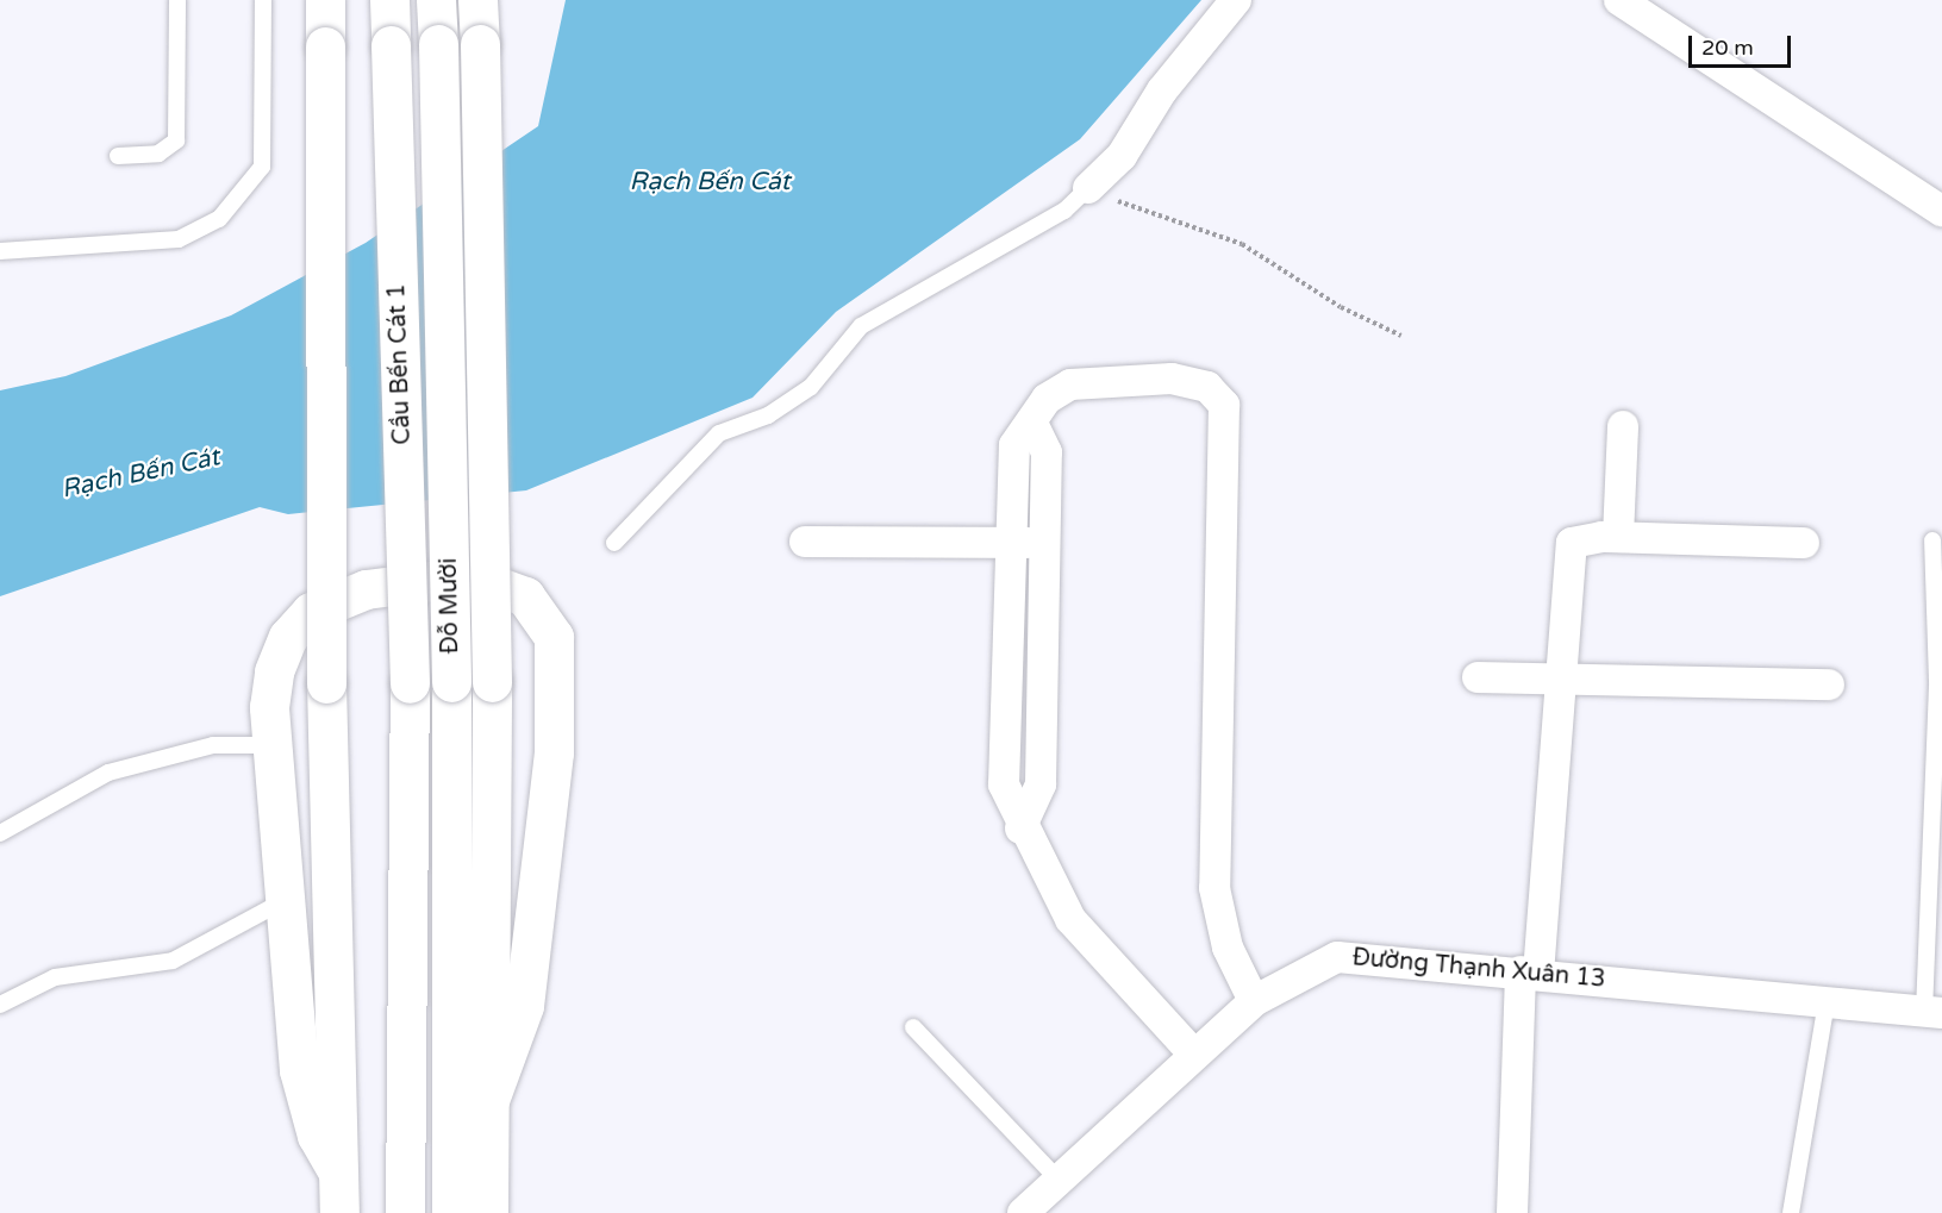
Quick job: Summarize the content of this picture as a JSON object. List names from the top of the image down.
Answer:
{
  "streets": {
    "highway": ["Cầu Bến Cát 1", "Đỗ Mười"],
    "street": ["Đường Thạnh Xuân 13"]
  },
  "water": ["Rạch Bến Cát"],
  "scale_bar": "20 m"
}
